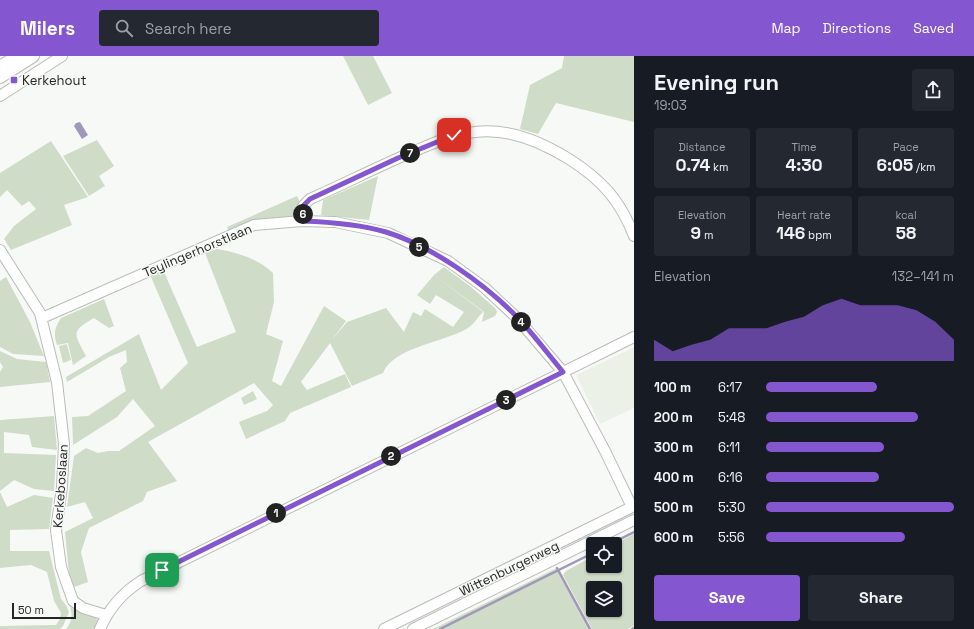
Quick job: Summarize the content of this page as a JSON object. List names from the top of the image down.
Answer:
{
  "streets": {
    "street": ["Teylingerhorstlaan", "Kerkeboslaan", "Wittenburgerweg"]
  },
  "crossings": [
    ["Teylingerhorstlaan", "Kerkeboslaan"],
    ["Teylingerhorstlaan", "Wittenburgerweg"]
  ],
  "places": {
    "transit": ["Kerkehout"]
  },
  "scale_bar": "50 m",
  "page": {
    "header": "Milers",
    "search": "Search here",
    "nav": ["Map", "Directions", "Saved"],
    "heading": ["Evening run", "19:03"],
    "stats": [
      ["Distance", "0.74 km"],
      ["Time", "4:30"],
      ["Pace", "6:05 /km"],
      ["Elevation", "9 m"],
      ["Heart rate", "146 bpm"],
      ["kcal", "58"]
    ],
    "pins": [
      "7",
      "6",
      "5",
      "4",
      "3",
      "2",
      "1"
    ],
    "chart": ["Elevation", "132–141 m"],
    "list": [
      {
        "name": "100 m",
        "note": "6:17"
      },
      {
        "name": "200 m",
        "note": "5:48"
      },
      {
        "name": "300 m",
        "note": "6:11"
      },
      {
        "name": "400 m",
        "note": "6:16"
      },
      {
        "name": "500 m",
        "note": "5:30"
      },
      {
        "name": "600 m",
        "note": "5:56"
      }
    ],
    "buttons": ["Save", "Share"],
    "scale": "50 m"
  }
}
